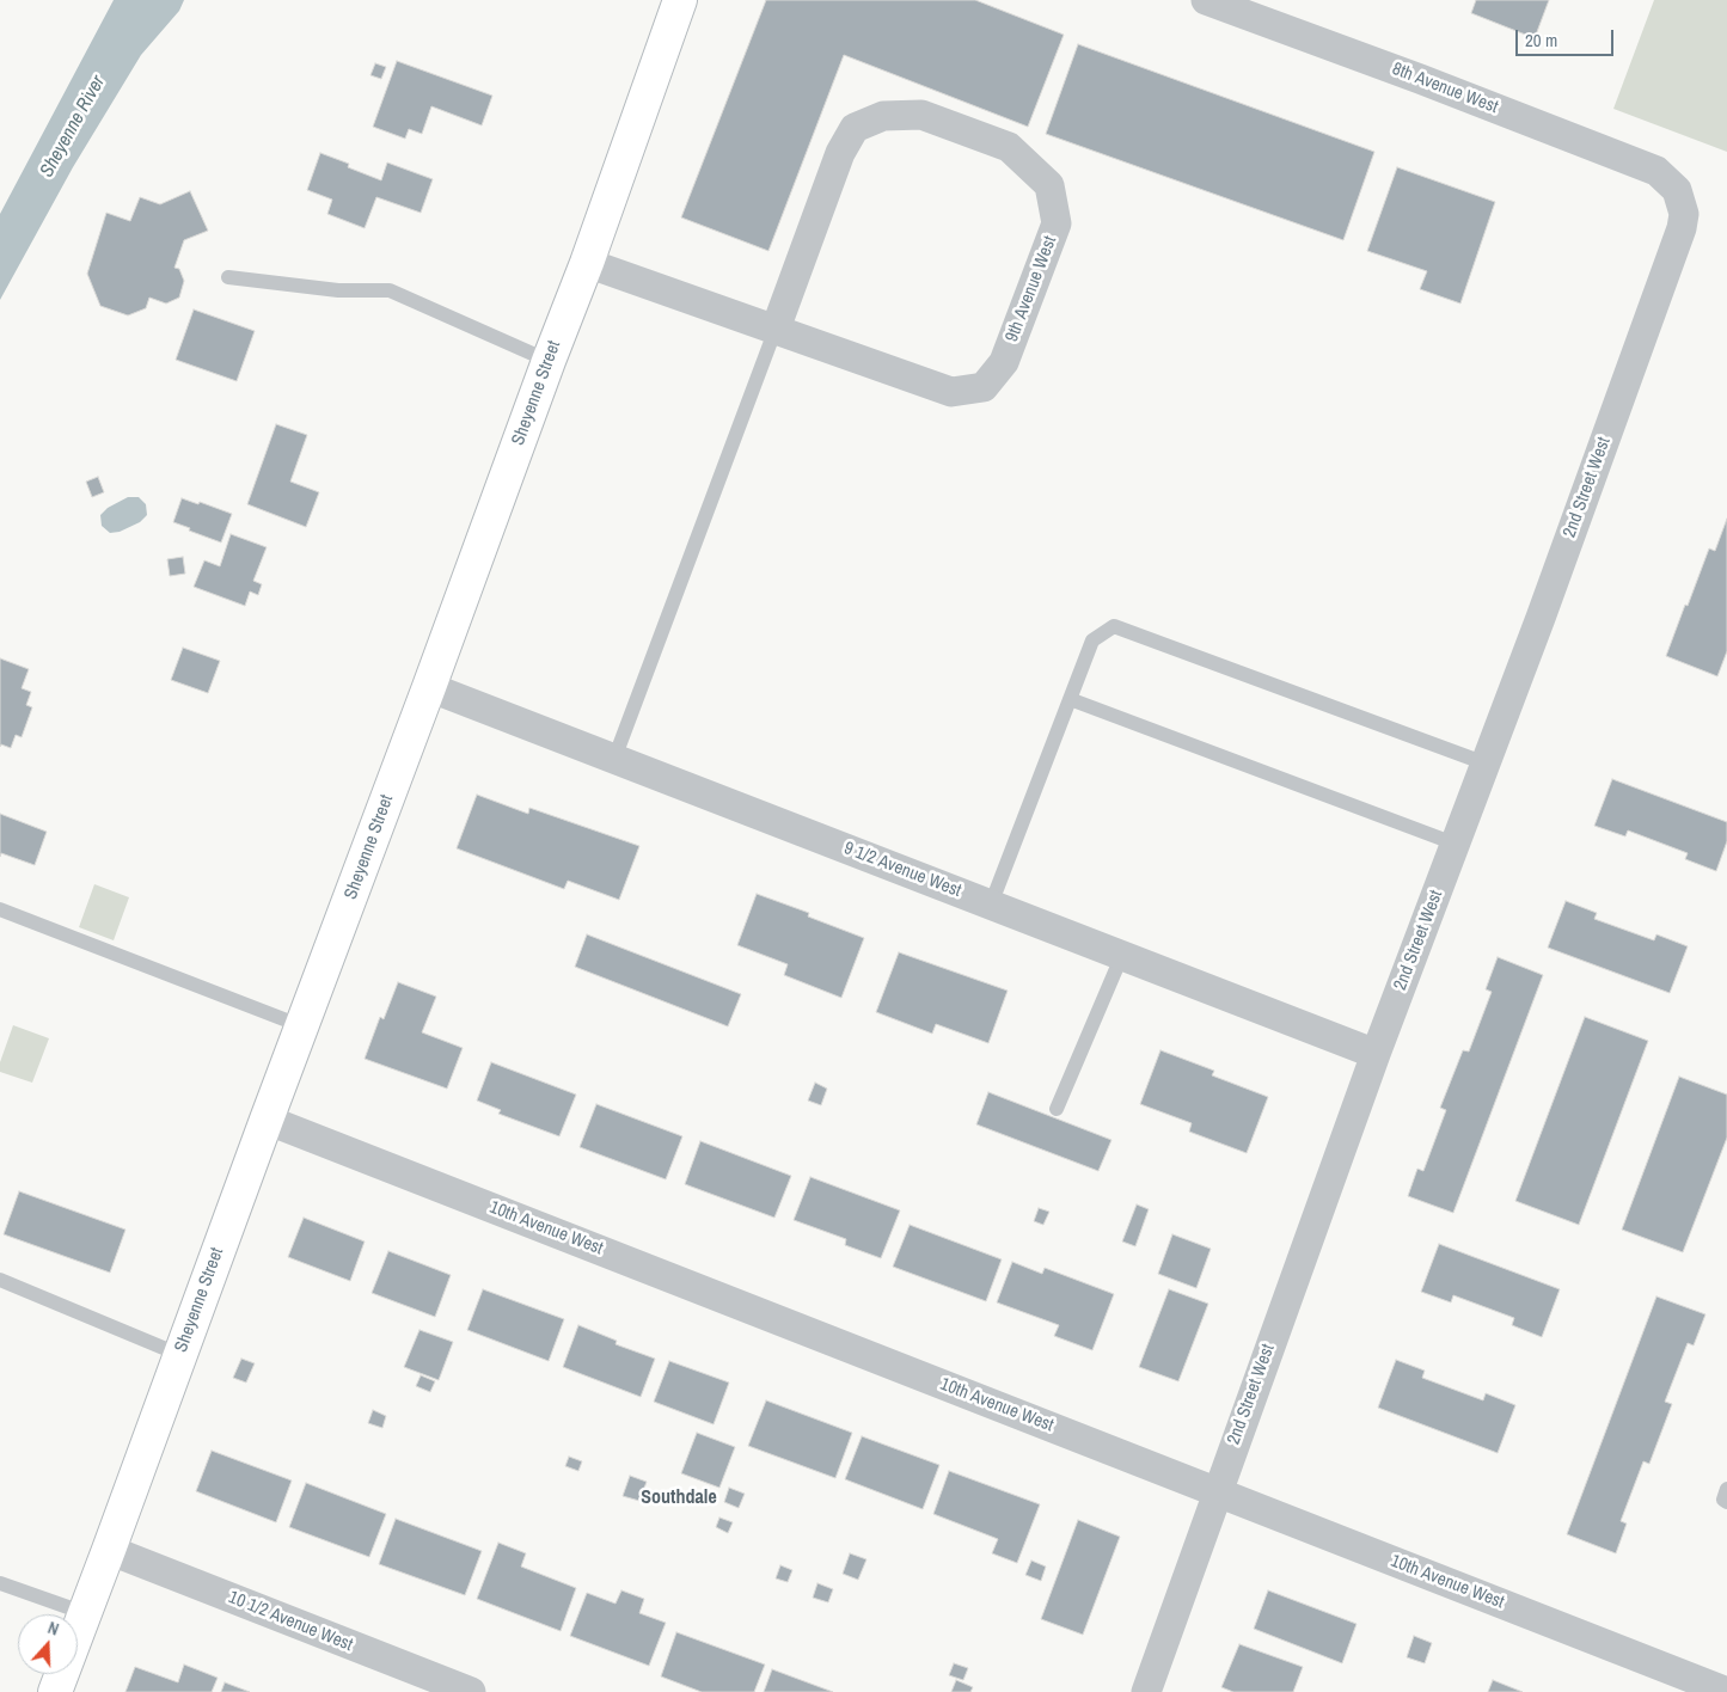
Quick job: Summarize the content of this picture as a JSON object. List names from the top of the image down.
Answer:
{
  "streets": {
    "main road": ["Sheyenne Street"],
    "street": [
      "8th Avenue West",
      "9th Avenue West",
      "2nd Street West",
      "9 1/2 Avenue West",
      "10th Avenue West",
      "10 1/2 Avenue West"
    ]
  },
  "crossings": [
    ["8th Avenue West", "2nd Street West"],
    ["9th Avenue West", "Sheyenne Street"],
    ["Sheyenne Street", "9 1/2 Avenue West"],
    ["Sheyenne Street", "10th Avenue West"],
    ["Sheyenne Street", "10 1/2 Avenue West"],
    ["2nd Street West", "9 1/2 Avenue West"],
    ["2nd Street West", "10th Avenue West"]
  ],
  "districts": ["Southdale"],
  "water": ["Sheyenne River"],
  "scale_bar": "20 m",
  "north": "top"
}
